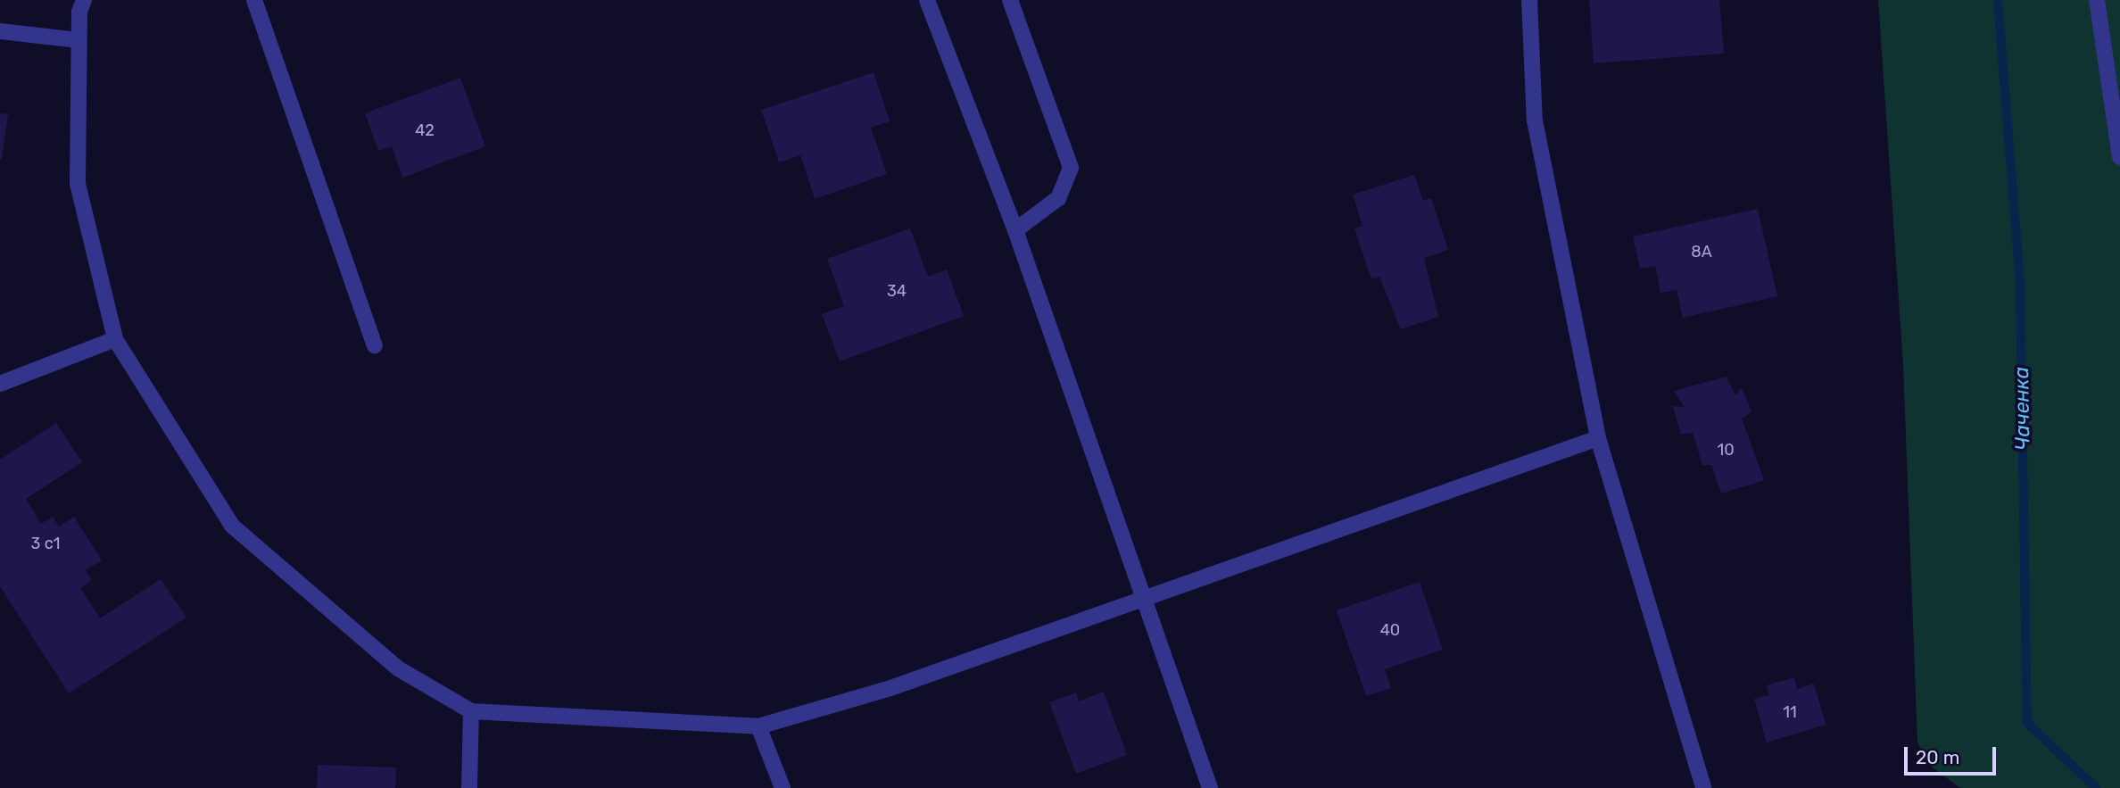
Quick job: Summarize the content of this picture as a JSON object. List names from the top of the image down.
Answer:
{
  "water": ["Чаченка"],
  "house_numbers": [
    "42",
    "8А",
    "34",
    "10",
    "3 с1",
    "40",
    "11"
  ],
  "scale_bar": "20 m"
}
